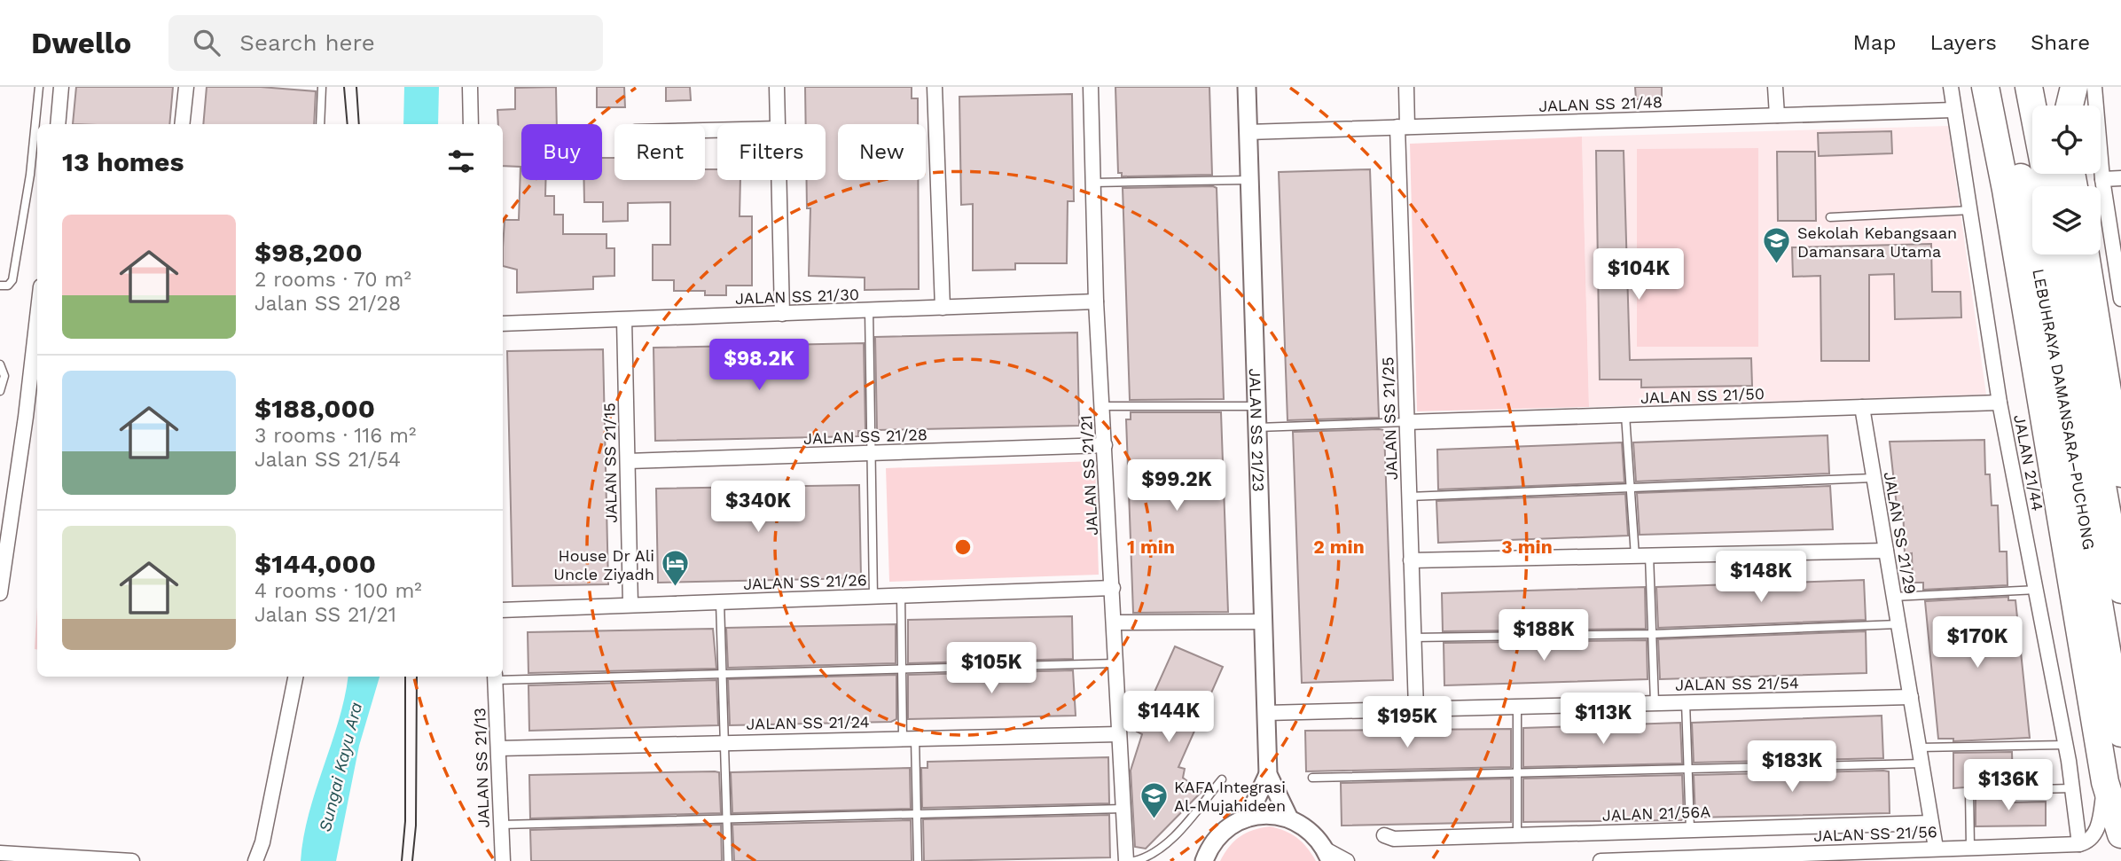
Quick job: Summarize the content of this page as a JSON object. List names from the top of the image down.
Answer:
{
  "streets": {
    "highway": ["LEBUHRAYA DAMANSARA–PUCHONG"],
    "street": [
      "JALAN SS 21/48",
      "JALAN SS 21/30",
      "JALAN SS 21/50",
      "JALAN SS 21/25",
      "JALAN SS 21/23",
      "JALAN SS 21/28",
      "JALAN SS 21/15",
      "JALAN 21/44",
      "JALAN SS 21/21",
      "JALAN SS 21/29",
      "JALAN SS 21/26",
      "JALAN SS 21/54",
      "JALAN SS 21/24",
      "JALAN SS 21/13",
      "JALAN 21/56A",
      "JALAN SS 21/56"
    ]
  },
  "crossings": [
    ["JALAN SS 21/48", "JALAN SS 21/25"],
    ["JALAN SS 21/48", "JALAN SS 21/23"],
    ["JALAN SS 21/48", "JALAN 21/44"],
    ["JALAN SS 21/30", "JALAN SS 21/15"],
    ["JALAN SS 21/30", "JALAN SS 21/21"],
    ["JALAN SS 21/50", "JALAN SS 21/25"],
    ["JALAN SS 21/50", "JALAN 21/44"],
    ["JALAN SS 21/50", "JALAN SS 21/29"],
    ["JALAN SS 21/25", "JALAN SS 21/54"],
    ["JALAN SS 21/23", "JALAN SS 21/54"],
    ["JALAN SS 21/28", "JALAN SS 21/15"],
    ["JALAN SS 21/28", "JALAN SS 21/21"],
    ["JALAN SS 21/15", "JALAN SS 21/26"],
    ["JALAN 21/44", "JALAN SS 21/56"],
    ["JALAN SS 21/21", "JALAN SS 21/26"],
    ["JALAN SS 21/21", "JALAN SS 21/24"],
    ["JALAN SS 21/29", "JALAN SS 21/54"],
    ["JALAN SS 21/29", "JALAN 21/56A"],
    ["JALAN SS 21/29", "JALAN SS 21/56"],
    ["JALAN SS 21/24", "JALAN SS 21/13"]
  ],
  "water": ["Sungai Kayu Ara"],
  "places": {
    "school or university": ["Sekolah Kebangsaan Damansara Utama", "KAFA Integrasi Al-Mujahideen"],
    "hotel": ["House Dr Ali Uncle Ziyadh"]
  },
  "page": {
    "header": "Dwello",
    "search": "Search here",
    "nav": ["Map", "Layers", "Share"],
    "chip": [
      "Buy",
      "Rent",
      "Filters",
      "New"
    ],
    "heading": "13 homes",
    "list": [
      {
        "name": "$98,200",
        "note": "2 rooms · 70 m² · Jalan SS 21/28"
      },
      {
        "name": "$188,000",
        "note": "3 rooms · 116 m² · Jalan SS 21/54"
      },
      {
        "name": "$144,000",
        "note": "4 rooms · 100 m² · Jalan SS 21/21"
      }
    ],
    "price": [
      "$104K",
      "$98.2K",
      "$99.2K",
      "$340K",
      "$148K",
      "$188K",
      "$170K",
      "$105K",
      "$144K",
      "$113K",
      "$195K",
      "$183K",
      "$136K"
    ]
  },
  "rings": ["1 min", "2 min", "3 min"]
}
